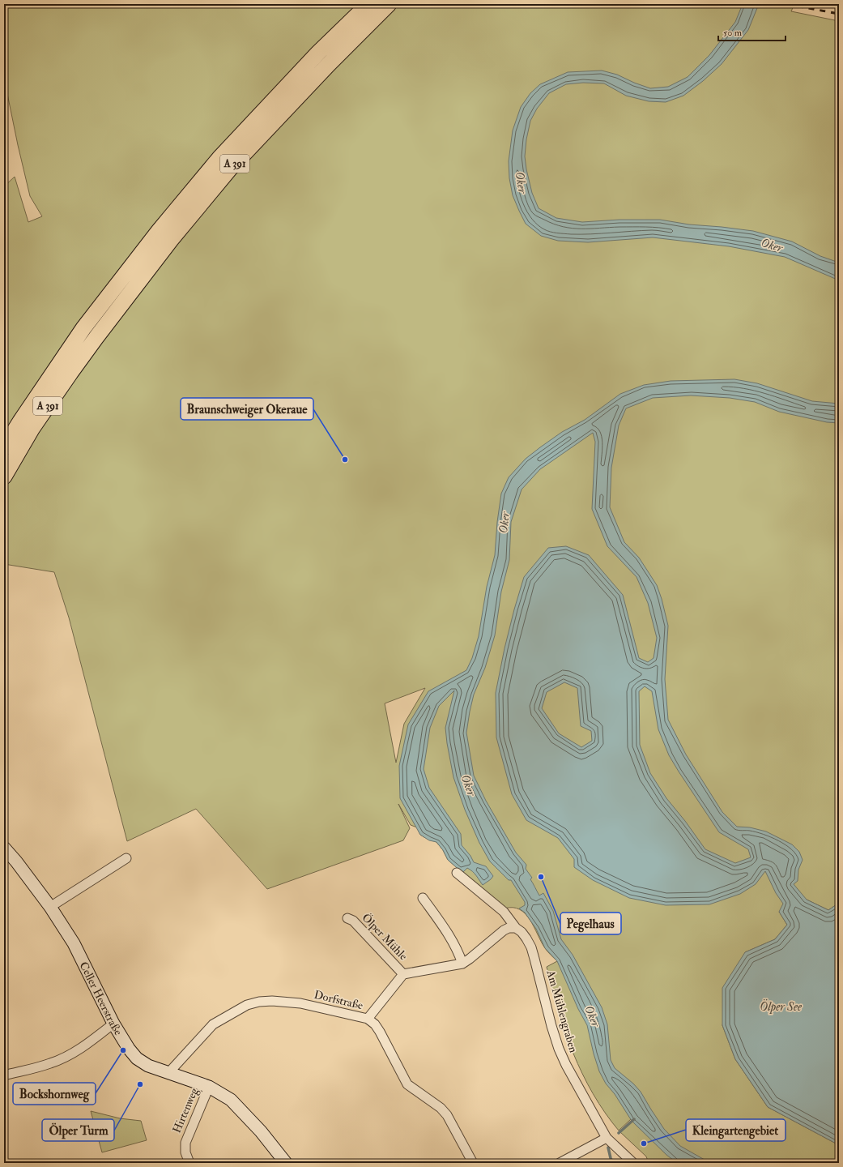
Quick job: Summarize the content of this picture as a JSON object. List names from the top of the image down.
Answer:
{
  "streets": {
    "highway": ["A 391"],
    "main road": ["Celler Heerstraße"],
    "street": [
      "Ölper Mühle",
      "Dorfstraße",
      "Am Mühlengraben",
      "Hirtenweg"
    ]
  },
  "crossings": [
    ["Celler Heerstraße", "Dorfstraße"],
    ["Celler Heerstraße", "Hirtenweg"]
  ],
  "water": ["Oker", "Ölper See"],
  "places": [
    "Braunschweiger Okeraue",
    "Pegelhaus",
    "Bockshornweg",
    "Ölper Turm",
    "Kleingartengebiet"
  ],
  "scale_bar": "50 m"
}
